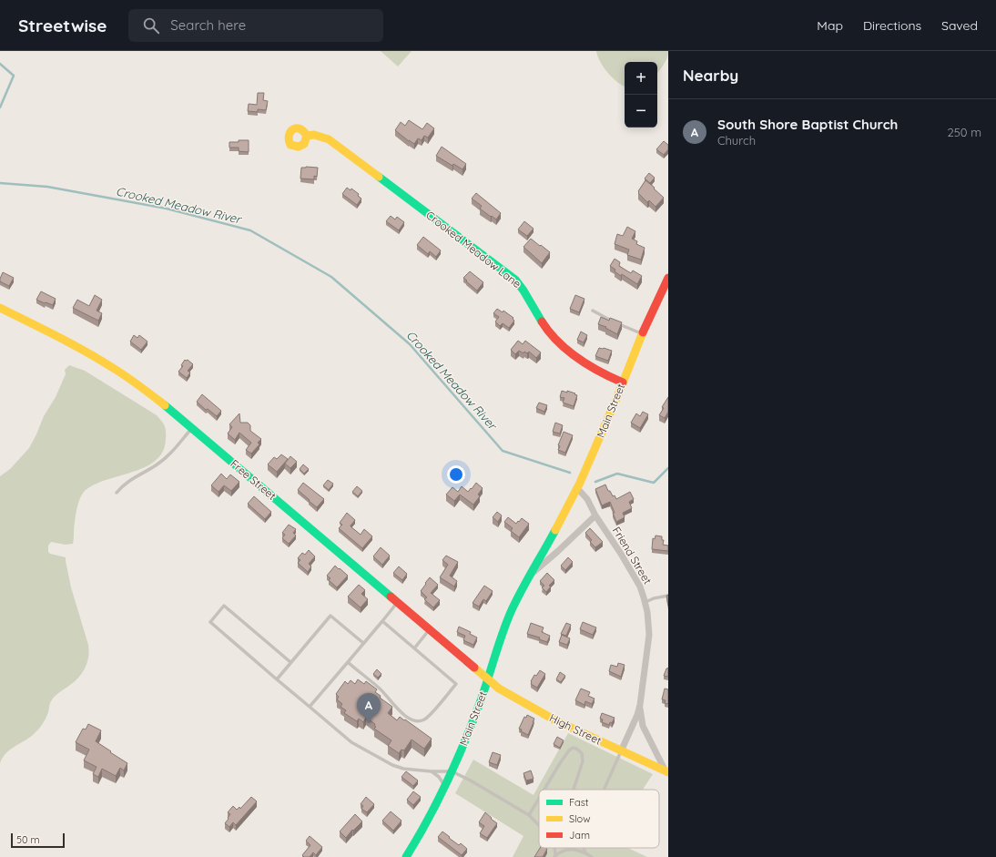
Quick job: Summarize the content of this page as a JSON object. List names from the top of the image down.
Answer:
{
  "streets": {
    "street": [
      "Crooked Meadow Lane",
      "Main Street",
      "Free Street",
      "Friend Street",
      "High Street"
    ]
  },
  "crossings": [
    ["Crooked Meadow Lane", "Main Street"],
    ["Main Street", "Free Street"],
    ["Main Street", "Friend Street"],
    ["Main Street", "High Street"],
    ["Free Street", "High Street"],
    ["Friend Street", "High Street"]
  ],
  "water": ["Crooked Meadow River"],
  "legend": ["Fast", "Slow", "Jam"],
  "scale_bar": "50 m",
  "page": {
    "header": "Streetwise",
    "search": "Search here",
    "nav": ["Map", "Directions", "Saved"],
    "heading": "Nearby",
    "map_buttons": ["+", "−"],
    "list": [
      {
        "mark": "A",
        "name": "South Shore Baptist Church",
        "note": "Church",
        "value": "250 m"
      }
    ],
    "pins": "A",
    "scale": "50 m"
  }
}
